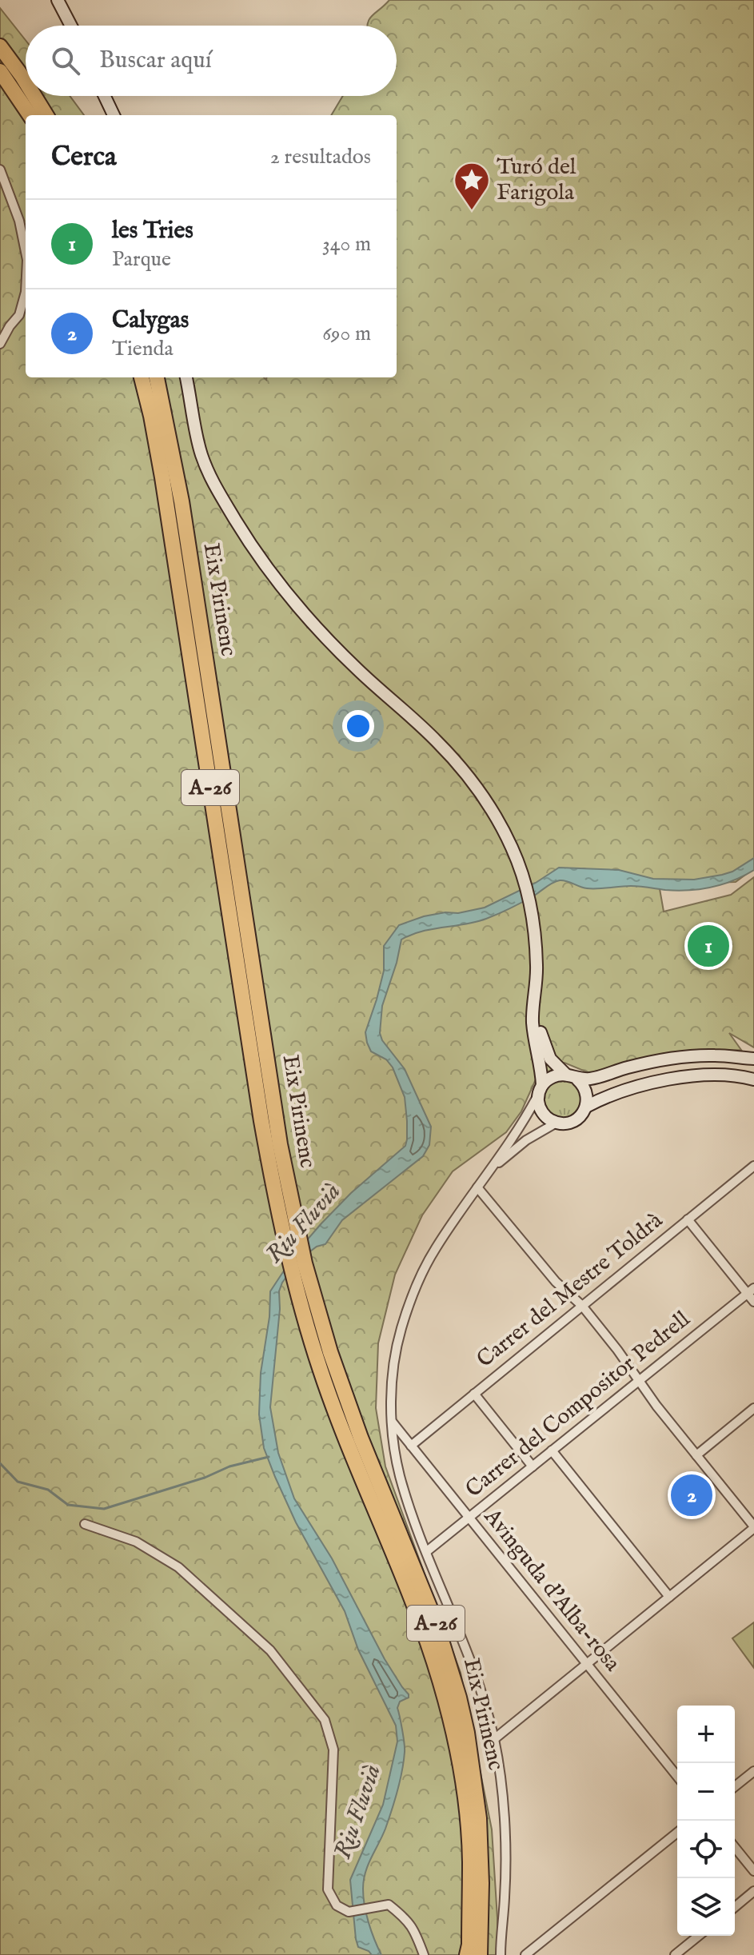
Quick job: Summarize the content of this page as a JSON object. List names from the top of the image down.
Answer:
{
  "streets": {
    "highway": ["Eix Pirinenc", "A-26"],
    "street": ["Carrer del Mestre Toldrà", "Carrer del Compositor Pedrell", "Avinguda d'Alba-rosa"]
  },
  "crossings": [
    ["Carrer del Mestre Toldrà", "Avinguda d'Alba-rosa"],
    ["Carrer del Compositor Pedrell", "Avinguda d'Alba-rosa"]
  ],
  "water": ["Riu Fluvià"],
  "places": {
    "place": ["Turó del Farigola"]
  },
  "page": {
    "search": "Buscar aquí",
    "heading": ["Cerca", "2 resultados"],
    "list": [
      {
        "mark": "1",
        "name": "les Tries",
        "note": "Parque",
        "value": "340 m"
      },
      {
        "mark": "2",
        "name": "Calygas",
        "note": "Tienda",
        "value": "690 m"
      }
    ],
    "pins": ["1", "2"],
    "map_buttons": ["+", "−"]
  }
}
